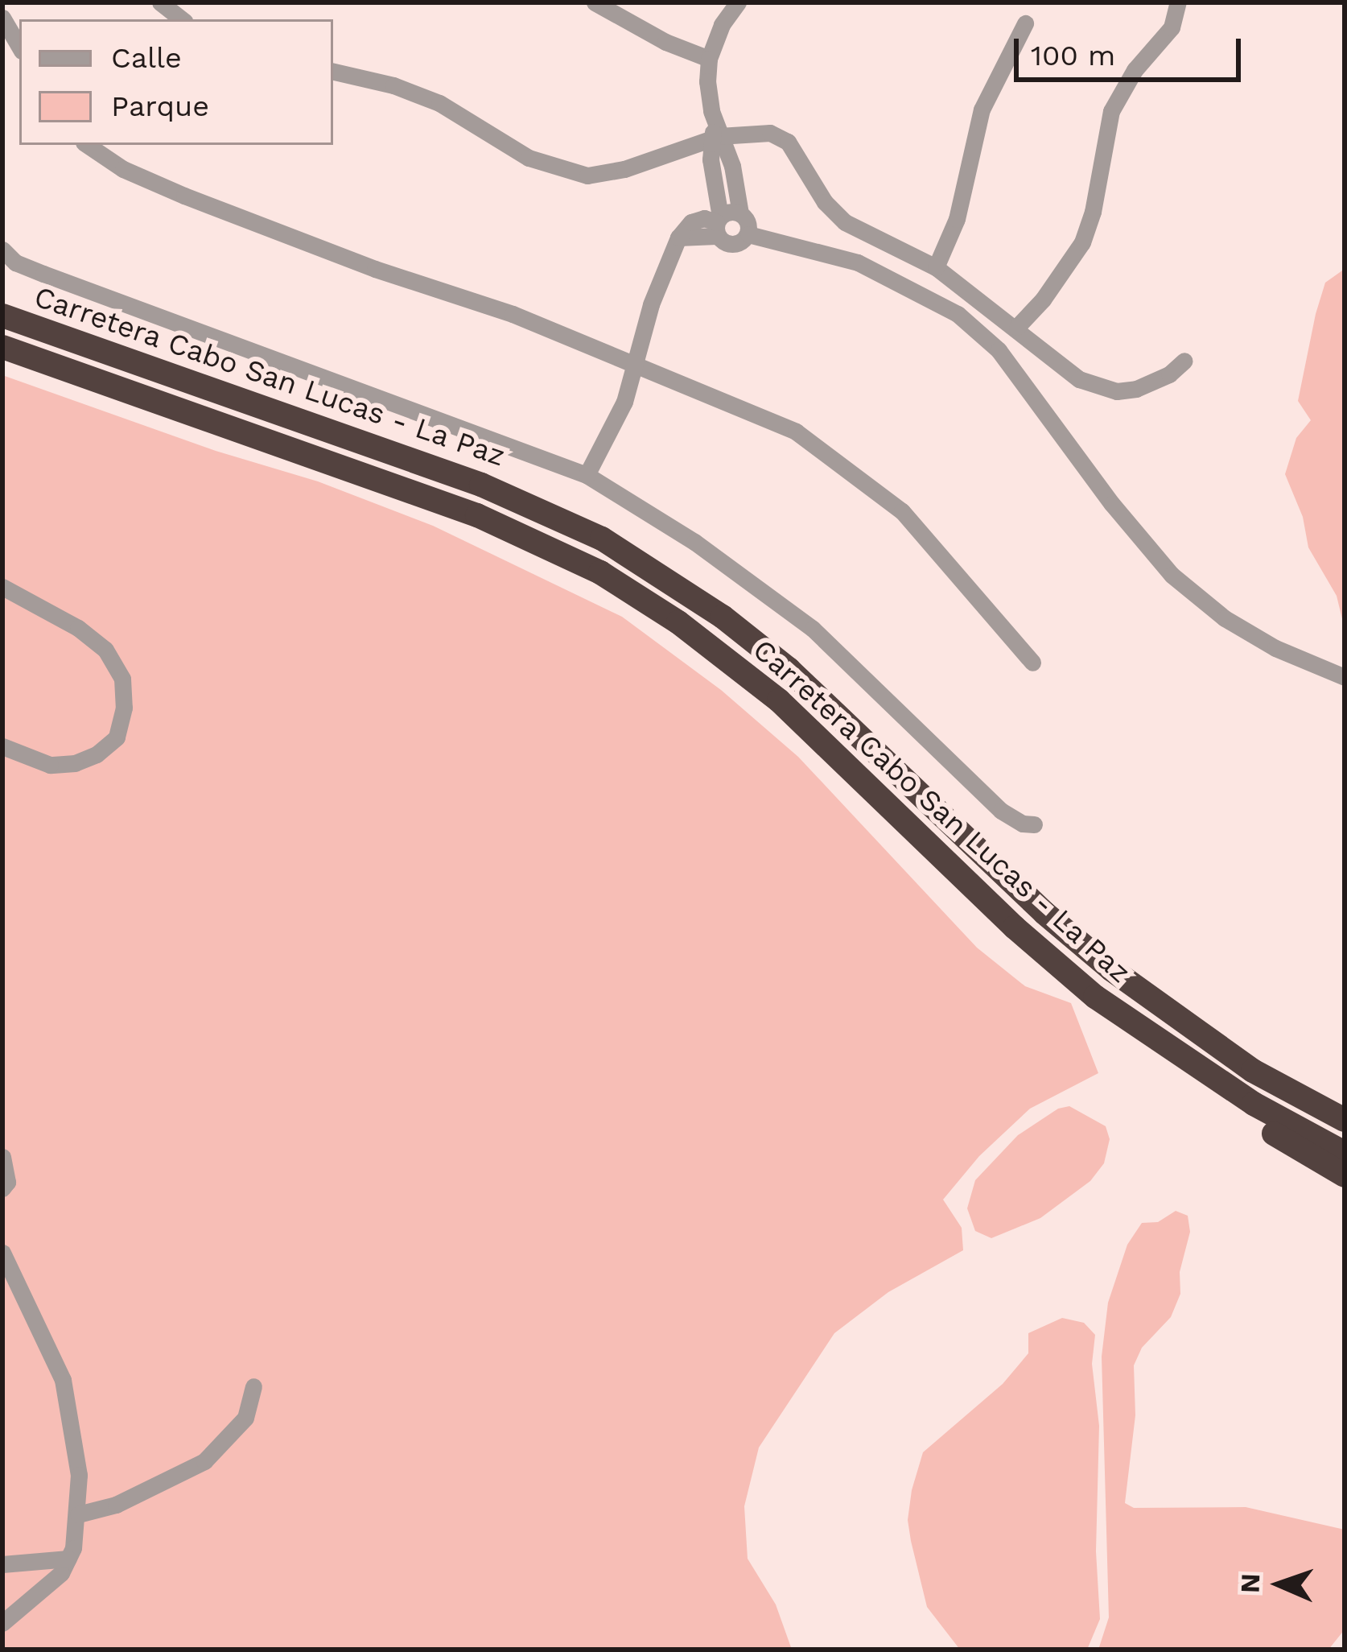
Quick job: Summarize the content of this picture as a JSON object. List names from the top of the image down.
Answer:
{
  "streets": {
    "highway": ["Carretera Cabo San Lucas - La Paz"]
  },
  "legend": ["Calle", "Parque"],
  "scale_bar": "100 m",
  "north": "left"
}
